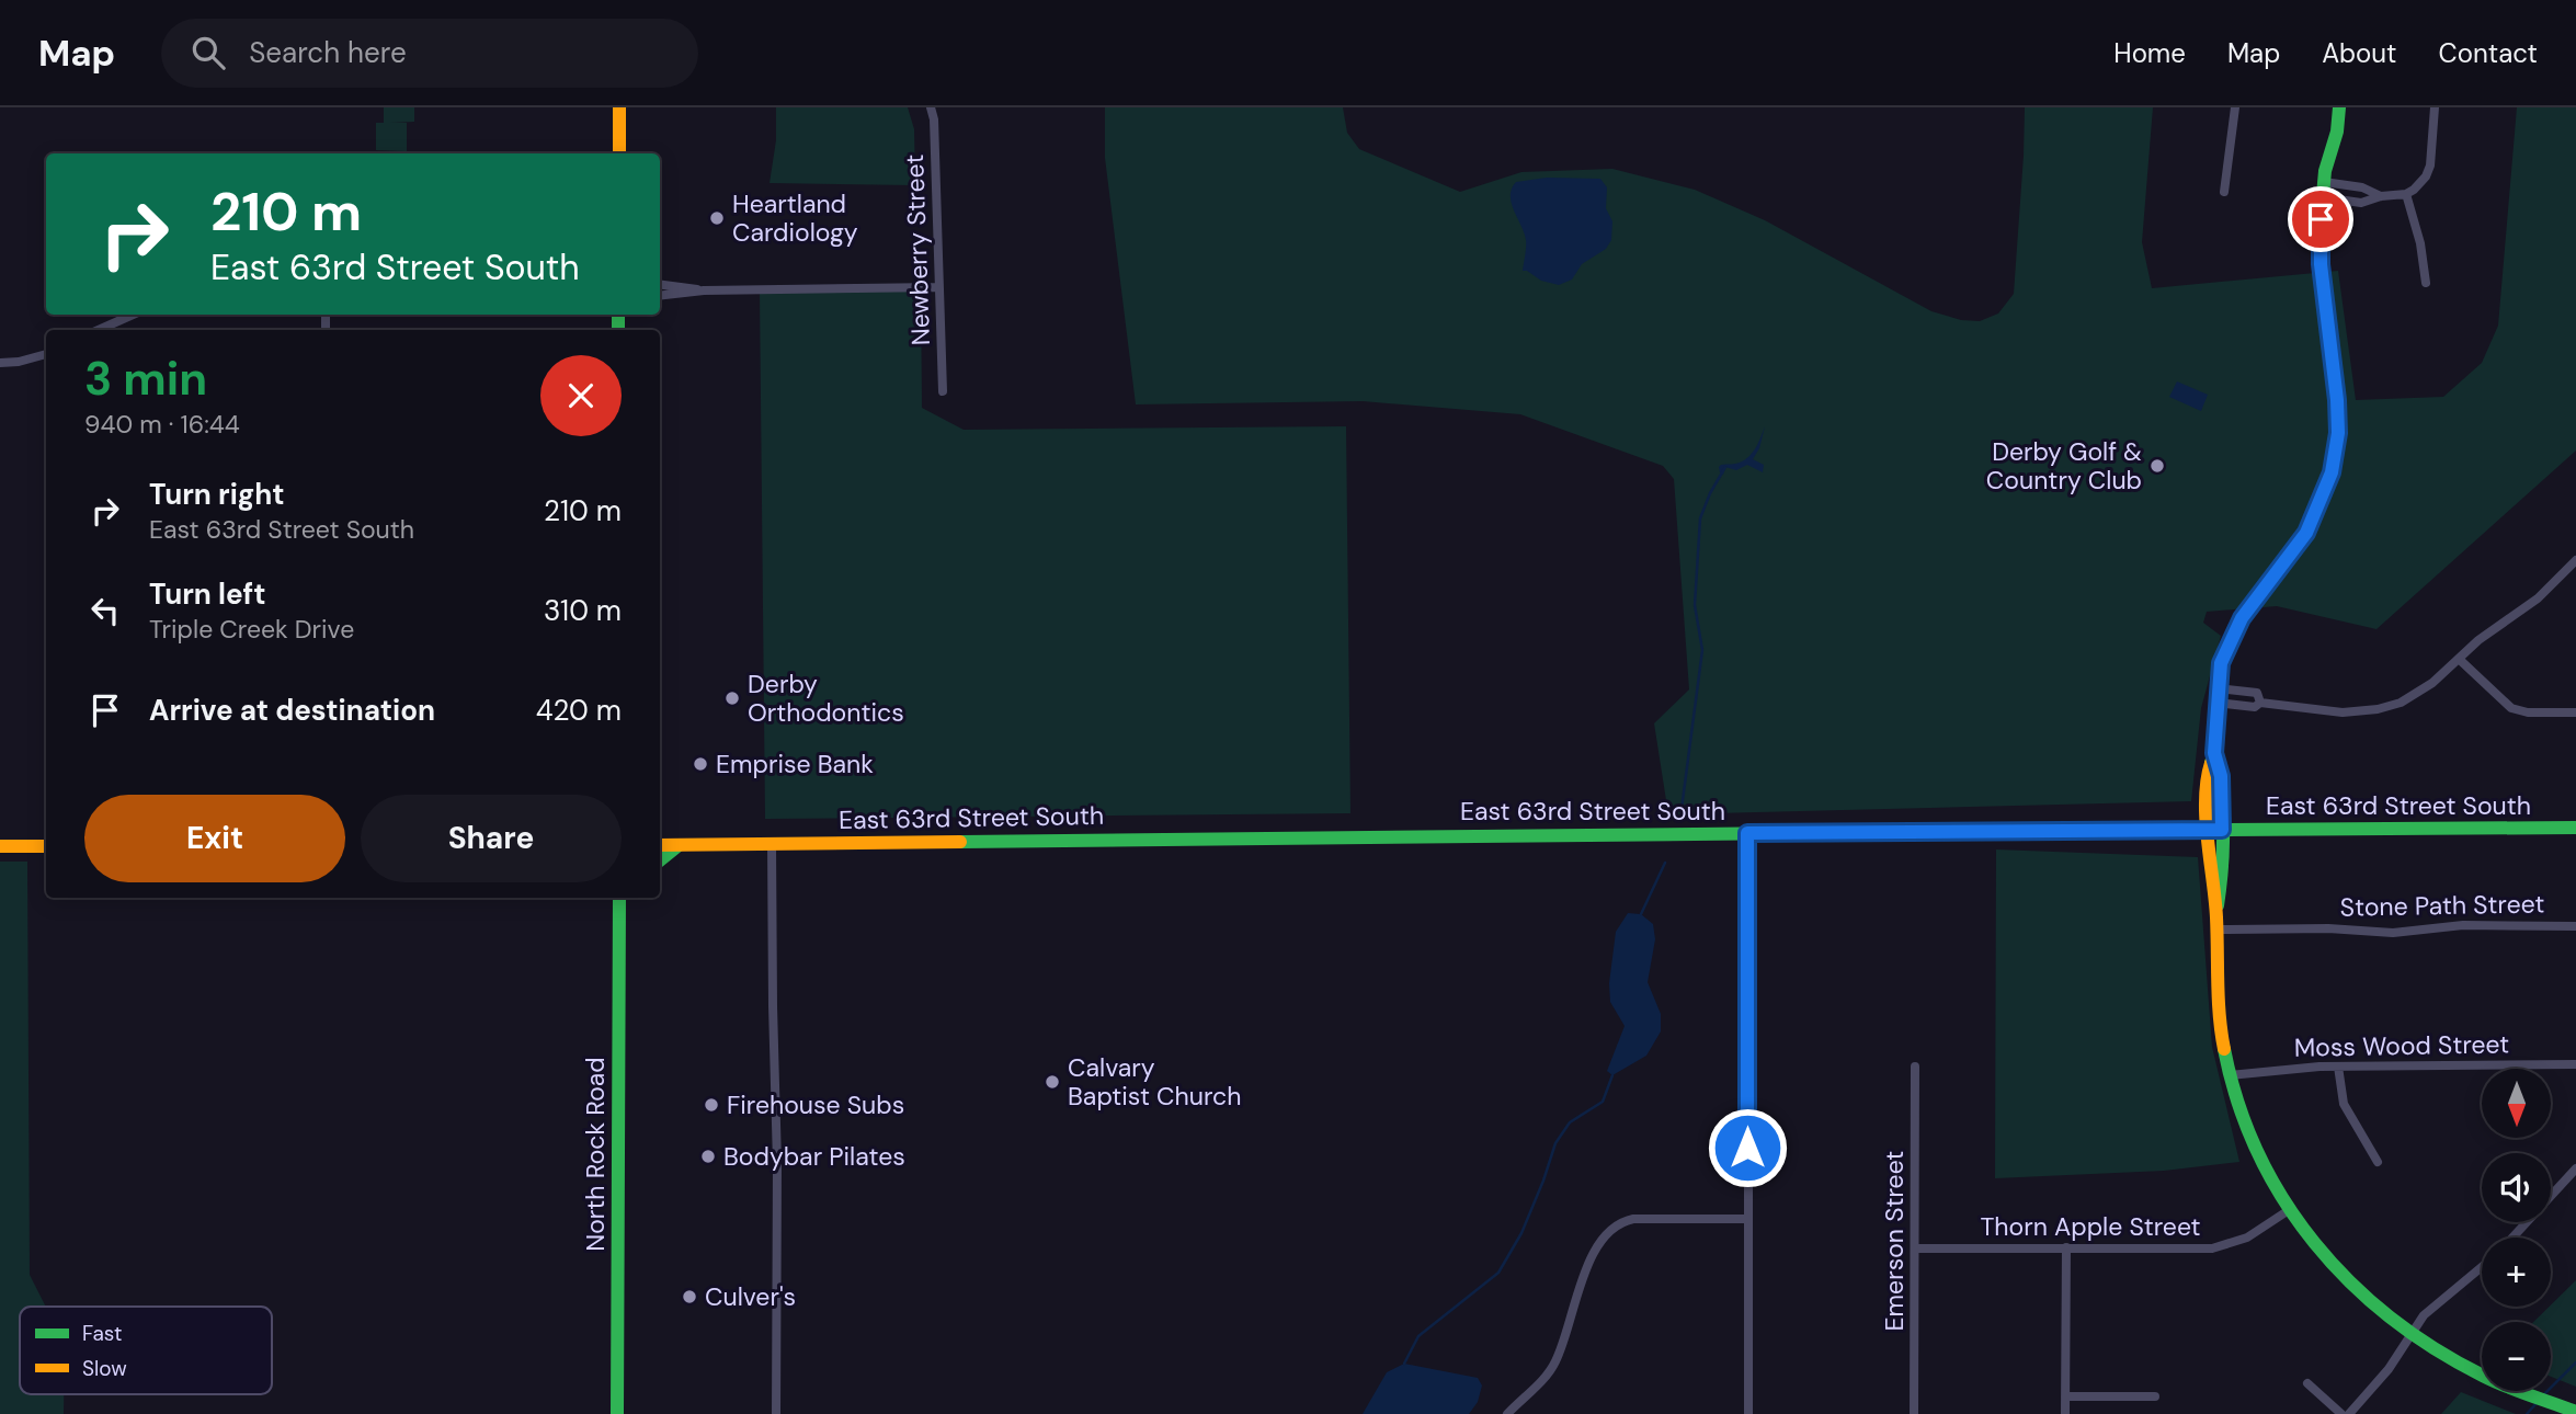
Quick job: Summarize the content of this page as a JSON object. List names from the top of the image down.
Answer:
{
  "streets": {
    "main road": ["East 63rd Street South", "North Rock Road"],
    "street": [
      "Newberry Street",
      "Stone Path Street",
      "Moss Wood Street",
      "Thorn Apple Street",
      "Emerson Street"
    ]
  },
  "crossings": [
    ["Thorn Apple Street", "Emerson Street"]
  ],
  "places": [
    "Heartland Cardiology",
    "Derby Golf & Country Club",
    "Derby Orthodontics",
    "Emprise Bank",
    "Calvary Baptist Church",
    "Firehouse Subs",
    "Bodybar Pilates",
    "Culver's"
  ],
  "legend": ["Fast", "Slow"],
  "north": "bottom",
  "page": {
    "header": "Map",
    "search": "Search here",
    "nav": [
      "Home",
      "Map",
      "About",
      "Contact"
    ],
    "turn": ["210 m", "East 63rd Street South"],
    "heading": ["3 min", "940 m · 16:44"],
    "list": [
      {
        "name": "Turn right",
        "note": "East 63rd Street South",
        "value": "210 m"
      },
      {
        "name": "Turn left",
        "note": "Triple Creek Drive",
        "value": "310 m"
      },
      {
        "name": "Arrive at destination",
        "value": "420 m"
      }
    ],
    "buttons": ["Exit", "Share"],
    "map_buttons": ["+", "−"]
  }
}
